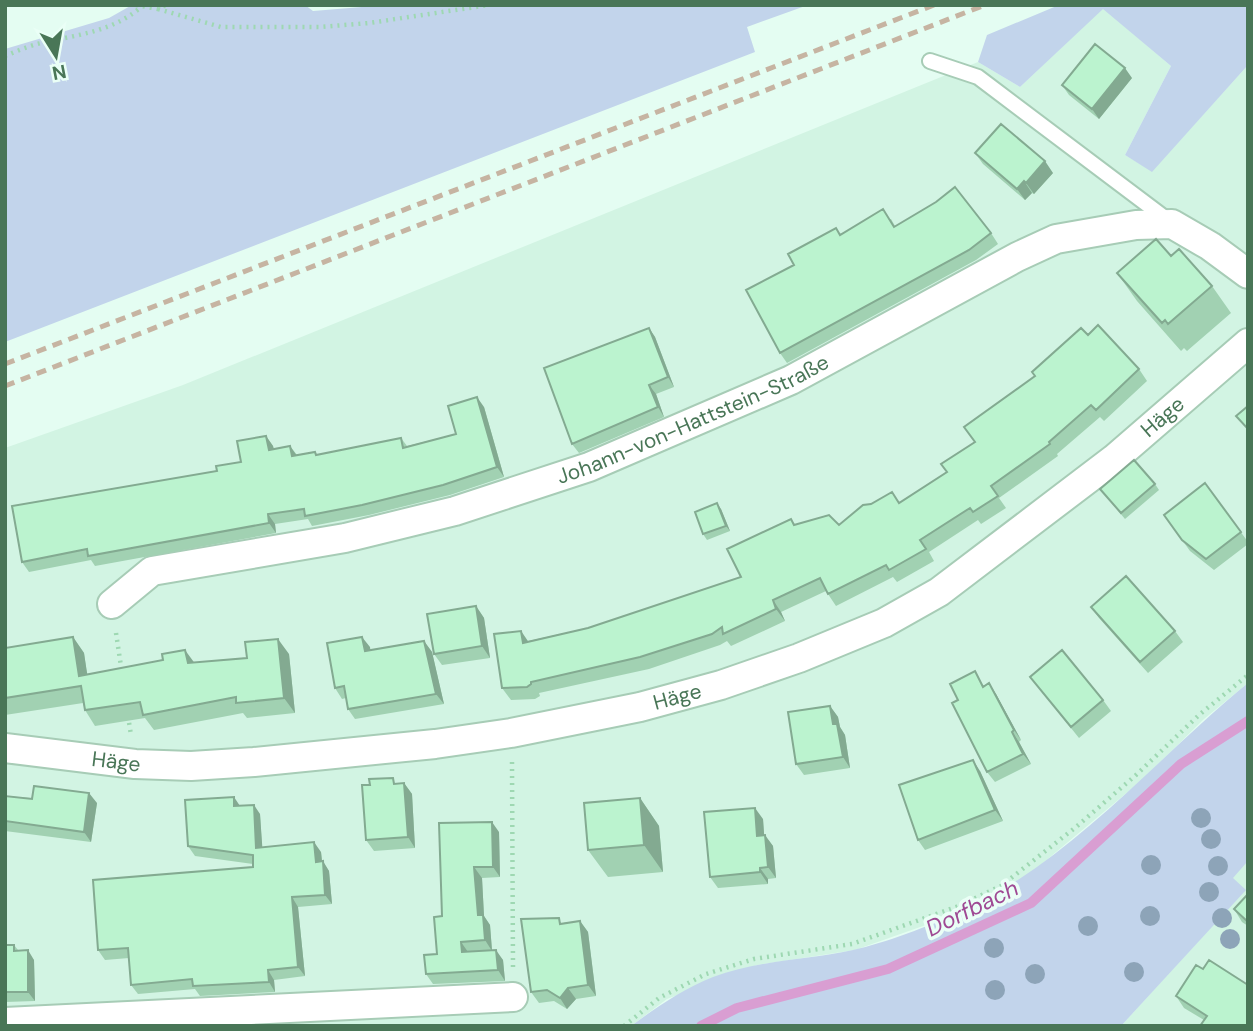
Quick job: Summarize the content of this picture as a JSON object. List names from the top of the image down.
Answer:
{
  "streets": {
    "street": ["Häge", "Johann-von-Hattstein-Straße"]
  },
  "water": ["Dorfbach"],
  "north": "bottom"
}
